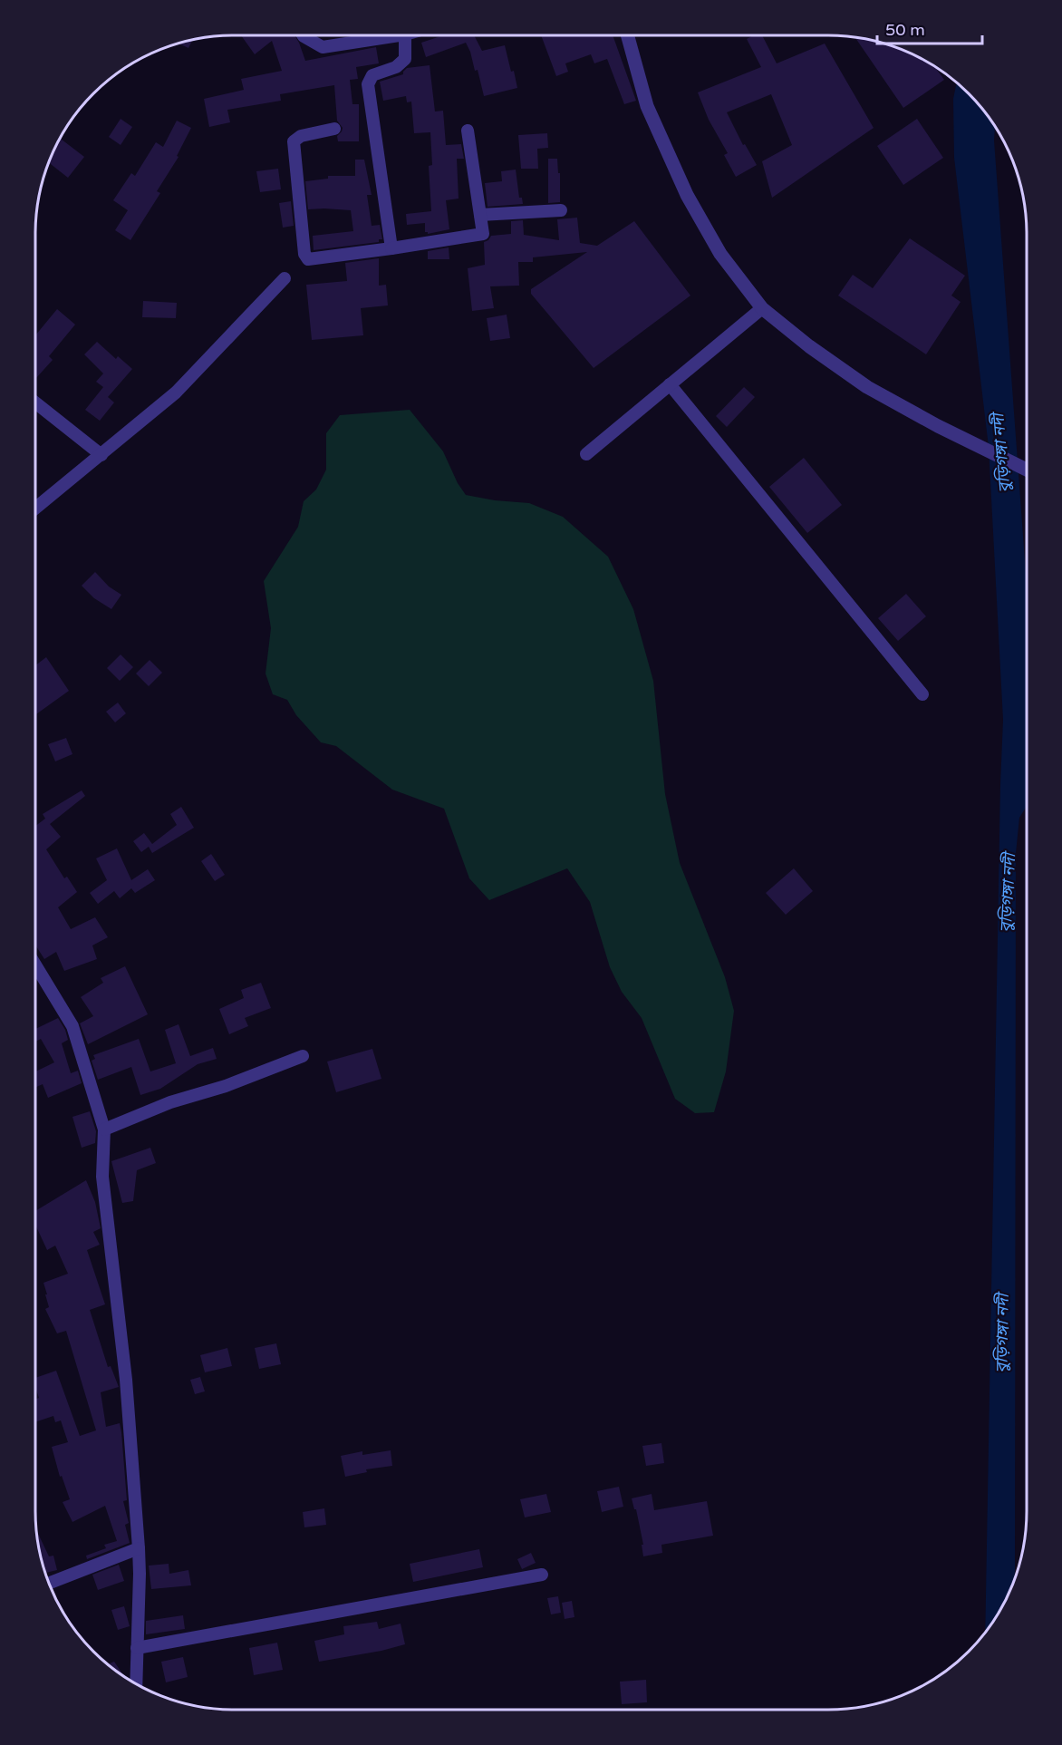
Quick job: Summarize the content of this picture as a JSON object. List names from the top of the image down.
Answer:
{
  "water": ["বুড়িগঙ্গা নদী"],
  "scale_bar": "50 m"
}
